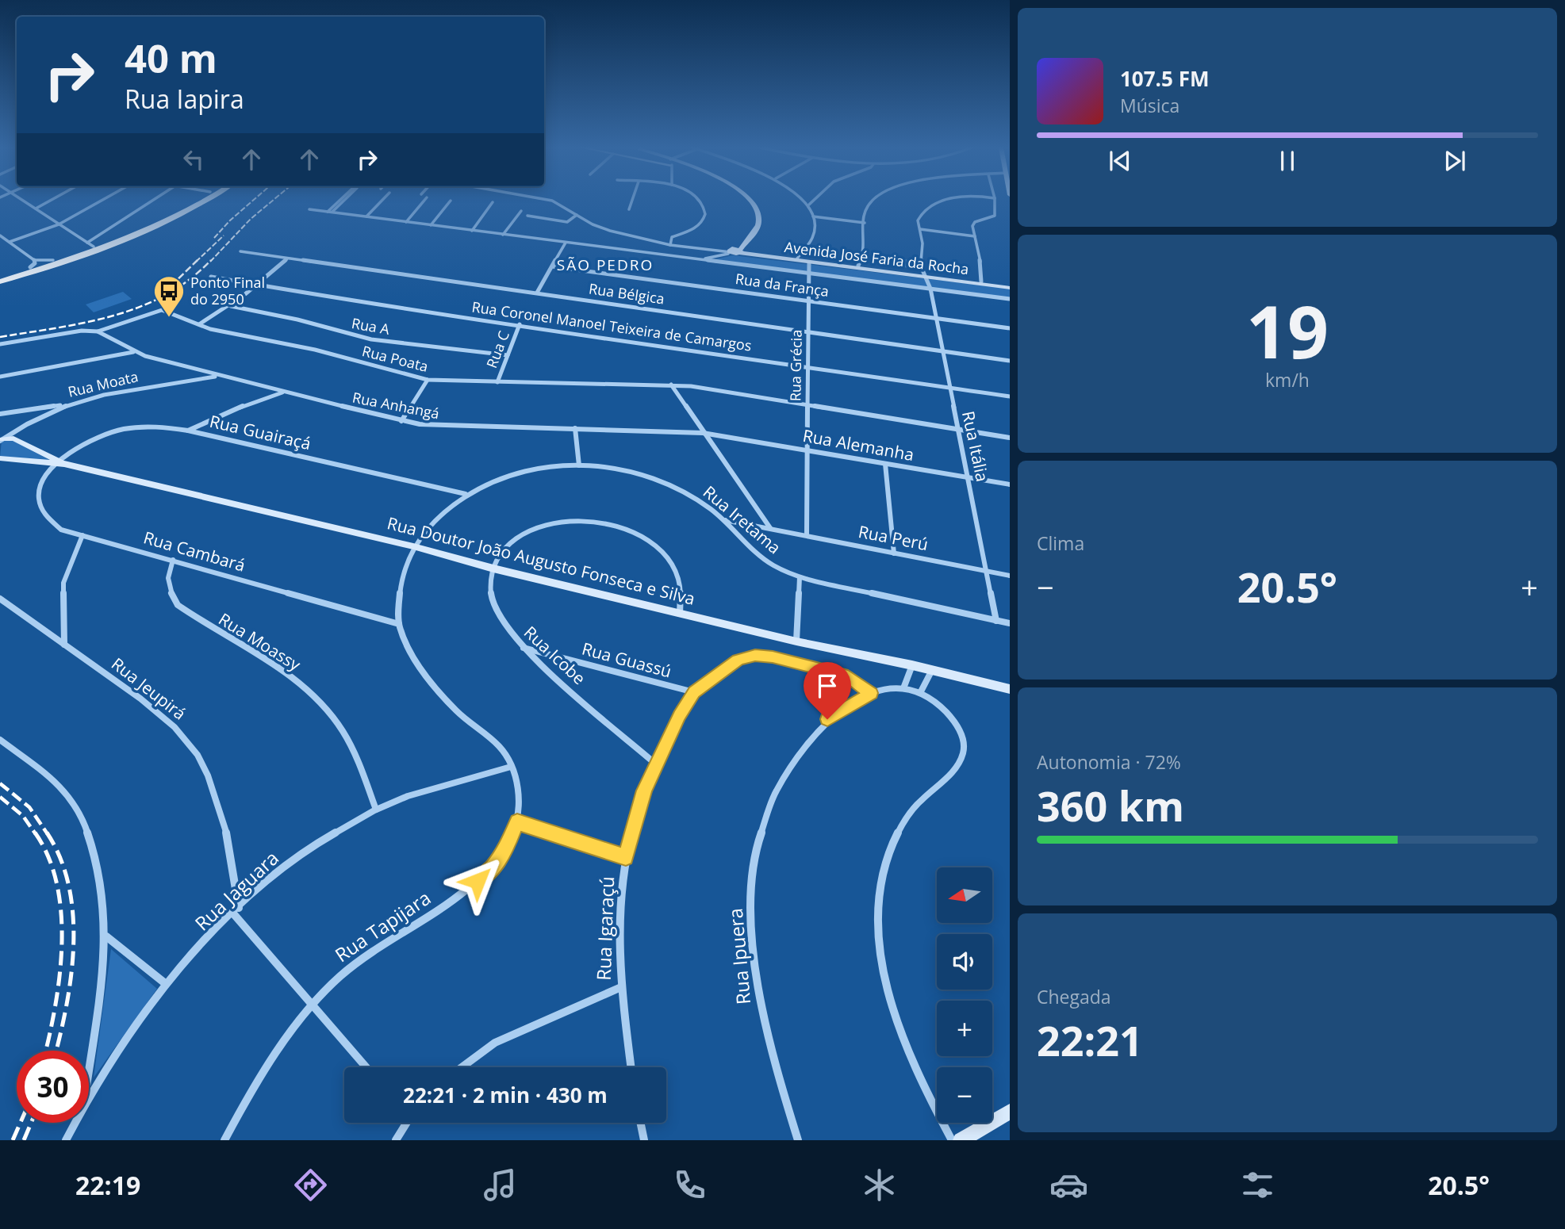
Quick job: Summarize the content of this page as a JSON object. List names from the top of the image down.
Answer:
{
  "streets": {
    "street": [
      "Avenida José Faria da Rocha",
      "Rua da França",
      "Rua Bélgica",
      "Rua A",
      "Rua Coronel Manoel Teixeira de Camargos",
      "Rua C",
      "Rua Poata",
      "Rua Grécia",
      "Rua Moata",
      "Rua Anhangá",
      "Rua Guairaçá",
      "Rua Alemanha",
      "Rua Itália",
      "Rua Iretama",
      "Rua Perú",
      "Rua Cambará",
      "Rua Doutor João Augusto Fonseca e Silva",
      "Rua Moassy",
      "Rua Icobe",
      "Rua Guassú",
      "Rua Jeupirá",
      "Rua Jaguara",
      "Rua Tapijara",
      "Rua Igaraçú",
      "Rua Ipuera"
    ]
  },
  "crossings": [
    ["Avenida José Faria da Rocha", "Rua Grécia"],
    ["Avenida José Faria da Rocha", "Rua Itália"],
    ["Rua da França", "Rua Grécia"],
    ["Rua da França", "Rua Itália"],
    ["Rua Bélgica", "Rua Grécia"],
    ["Rua Bélgica", "Rua Itália"],
    ["Rua A", "Rua C"],
    ["Rua Coronel Manoel Teixeira de Camargos", "Rua C"],
    ["Rua Coronel Manoel Teixeira de Camargos", "Rua Grécia"],
    ["Rua Coronel Manoel Teixeira de Camargos", "Rua Itália"],
    ["Rua C", "Rua Poata"],
    ["Rua Poata", "Rua Grécia"],
    ["Rua Poata", "Rua Anhangá"],
    ["Rua Poata", "Rua Itália"],
    ["Rua Grécia", "Rua Alemanha"],
    ["Rua Grécia", "Rua Perú"],
    ["Rua Moata", "Rua Anhangá"],
    ["Rua Moata", "Rua Doutor João Augusto Fonseca e Silva"],
    ["Rua Anhangá", "Rua Alemanha"],
    ["Rua Guairaçá", "Rua Iretama"],
    ["Rua Guairaçá", "Rua Cambará"],
    ["Rua Guairaçá", "Rua Doutor João Augusto Fonseca e Silva"],
    ["Rua Alemanha", "Rua Itália"],
    ["Rua Itália", "Rua Iretama"],
    ["Rua Itália", "Rua Perú"],
    ["Rua Iretama", "Rua Perú"],
    ["Rua Iretama", "Rua Doutor João Augusto Fonseca e Silva"],
    ["Rua Iretama", "Rua Tapijara"],
    ["Rua Cambará", "Rua Doutor João Augusto Fonseca e Silva"],
    ["Rua Cambará", "Rua Moassy"],
    ["Rua Cambará", "Rua Tapijara"],
    ["Rua Doutor João Augusto Fonseca e Silva", "Rua Icobe"],
    ["Rua Doutor João Augusto Fonseca e Silva", "Rua Tapijara"],
    ["Rua Moassy", "Rua Jaguara"],
    ["Rua Icobe", "Rua Guassú"],
    ["Rua Icobe", "Rua Igaraçú"],
    ["Rua Guassú", "Rua Igaraçú"],
    ["Rua Jeupirá", "Rua Jaguara"],
    ["Rua Jaguara", "Rua Tapijara"],
    ["Rua Igaraçú", "Rua Ipuera"]
  ],
  "districts": ["SÃO PEDRO"],
  "places": {
    "bus stop": ["Ponto Final do 2950"]
  },
  "north": "left",
  "page": {
    "turn": ["40 m", "Rua Iapira"],
    "song": ["107.5 FM", "Música"],
    "tile": [
      ["19", "km/h"],
      "Clima",
      ["Autonomia · 72%", "360 km"],
      ["Chegada", "22:21"]
    ],
    "heat": ["−", "20.5°", "+"],
    "map_buttons": ["+", "−"],
    "limit": "30",
    "trip": "22:21 · 2 min · 430 m",
    "tabs": ["22:19", "20.5°"]
  }
}
